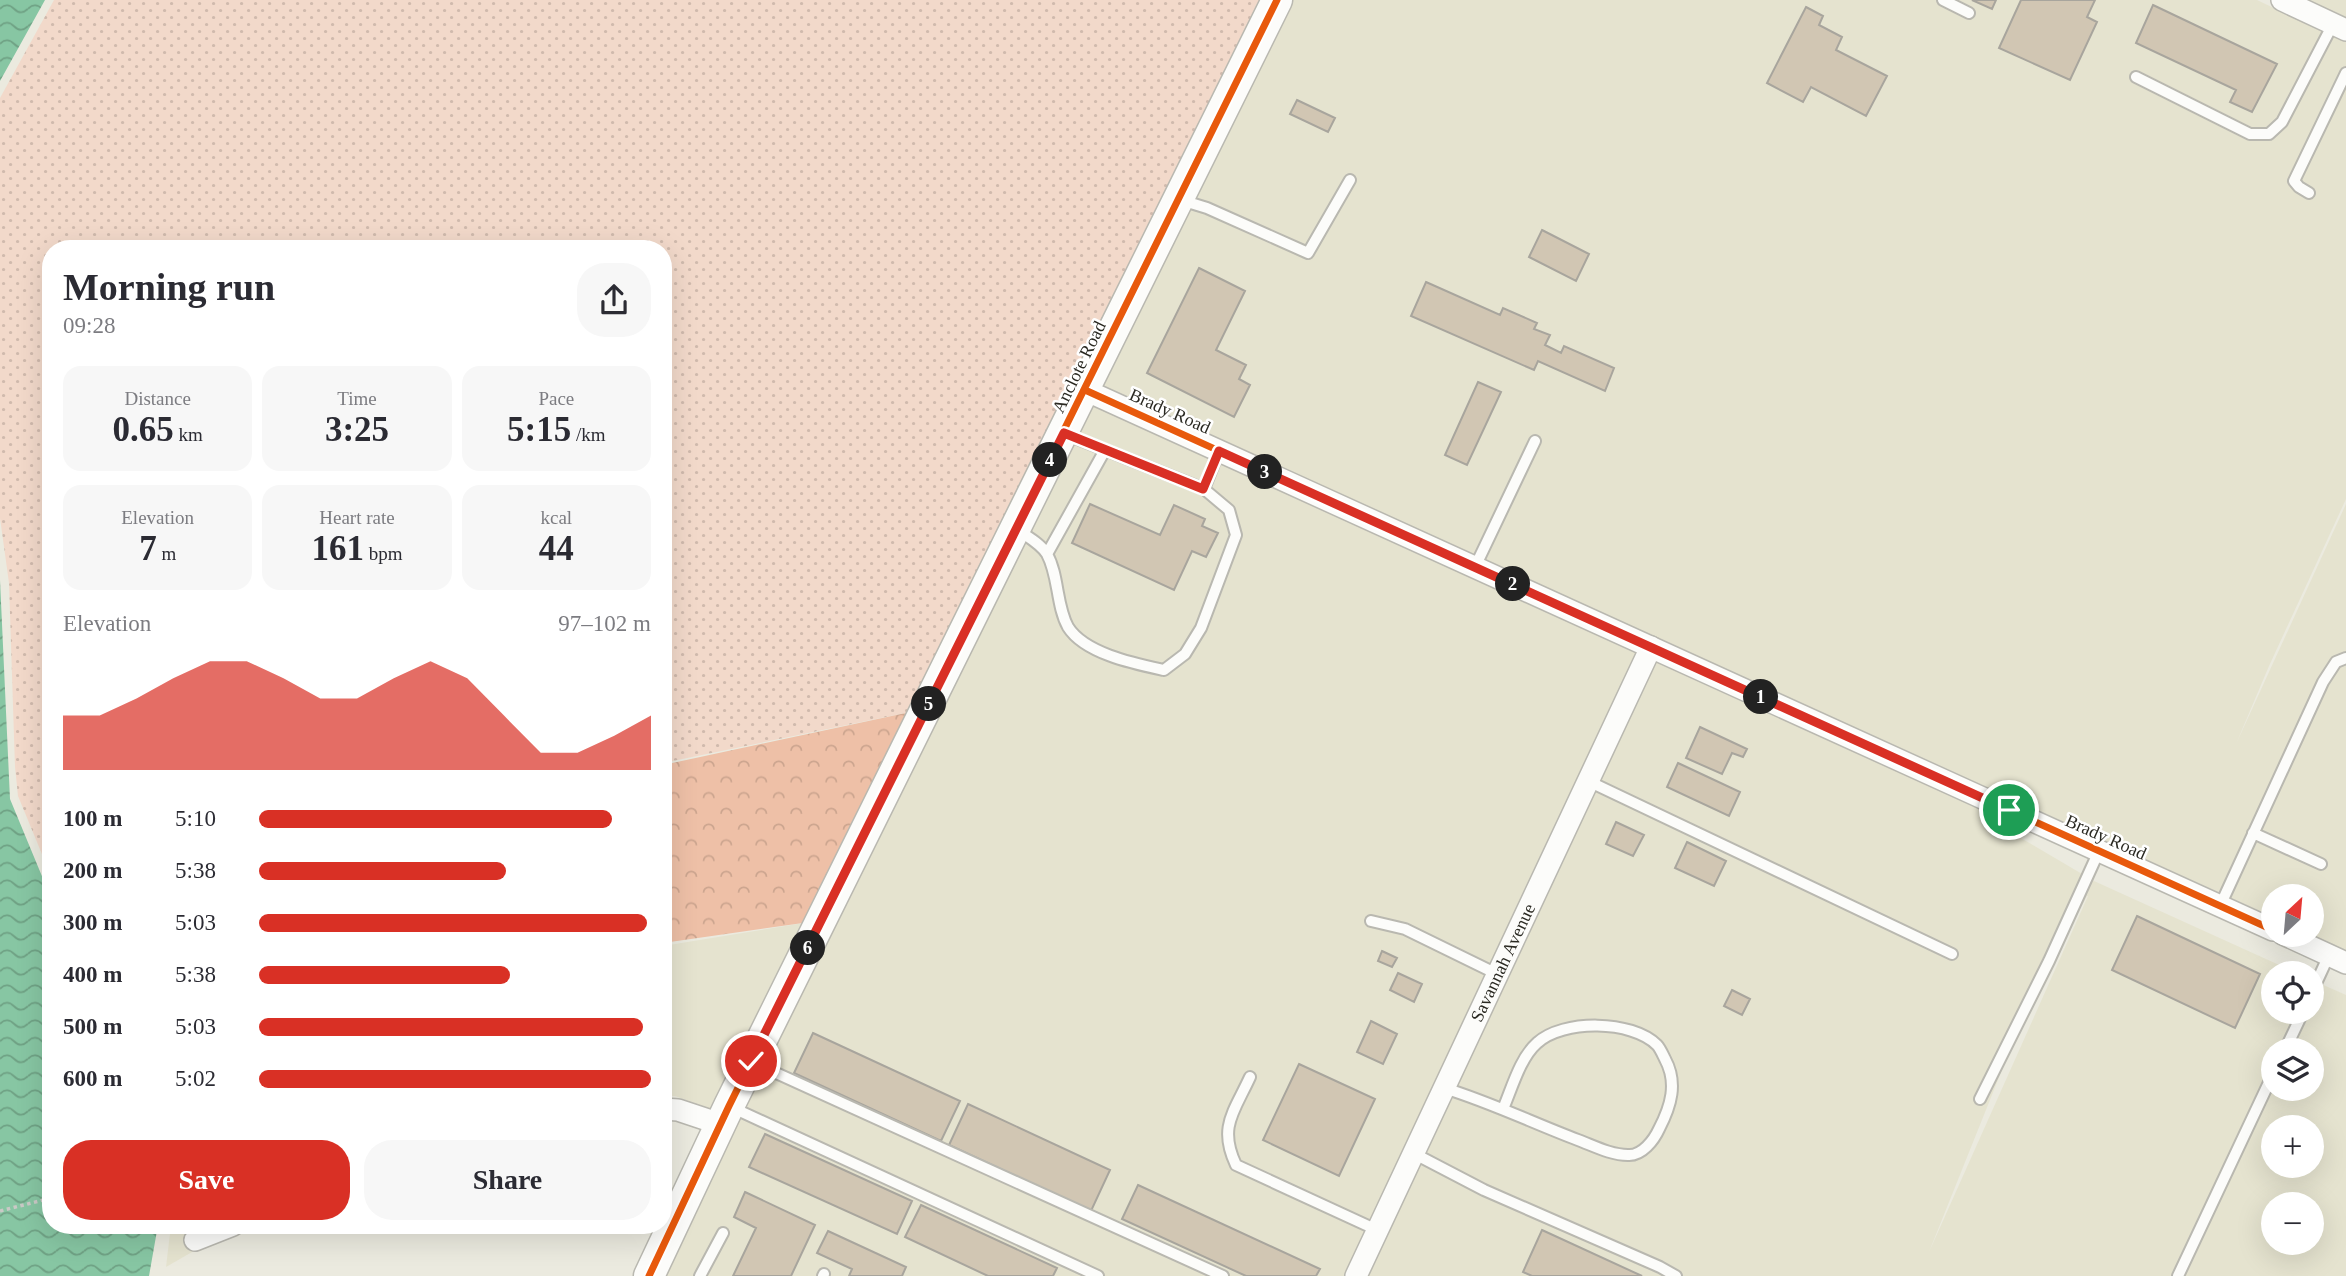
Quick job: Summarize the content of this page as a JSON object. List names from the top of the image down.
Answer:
{
  "streets": {
    "street": ["Anclote Road", "Brady Road", "Savannah Avenue"]
  },
  "crossings": [
    ["Anclote Road", "Brady Road"],
    ["Brady Road", "Savannah Avenue"]
  ],
  "north": "top right",
  "page": {
    "heading": ["Morning run", "09:28"],
    "stats": [
      ["Distance", "0.65 km"],
      ["Time", "3:25"],
      ["Pace", "5:15 /km"],
      ["Elevation", "7 m"],
      ["Heart rate", "161 bpm"],
      ["kcal", "44"]
    ],
    "pins": [
      "4",
      "3",
      "2",
      "1",
      "5",
      "6"
    ],
    "chart": ["Elevation", "97–102 m"],
    "list": [
      {
        "name": "100 m",
        "note": "5:10"
      },
      {
        "name": "200 m",
        "note": "5:38"
      },
      {
        "name": "300 m",
        "note": "5:03"
      },
      {
        "name": "400 m",
        "note": "5:38"
      },
      {
        "name": "500 m",
        "note": "5:03"
      },
      {
        "name": "600 m",
        "note": "5:02"
      }
    ],
    "map_buttons": ["+", "−"],
    "buttons": ["Save", "Share"]
  }
}
